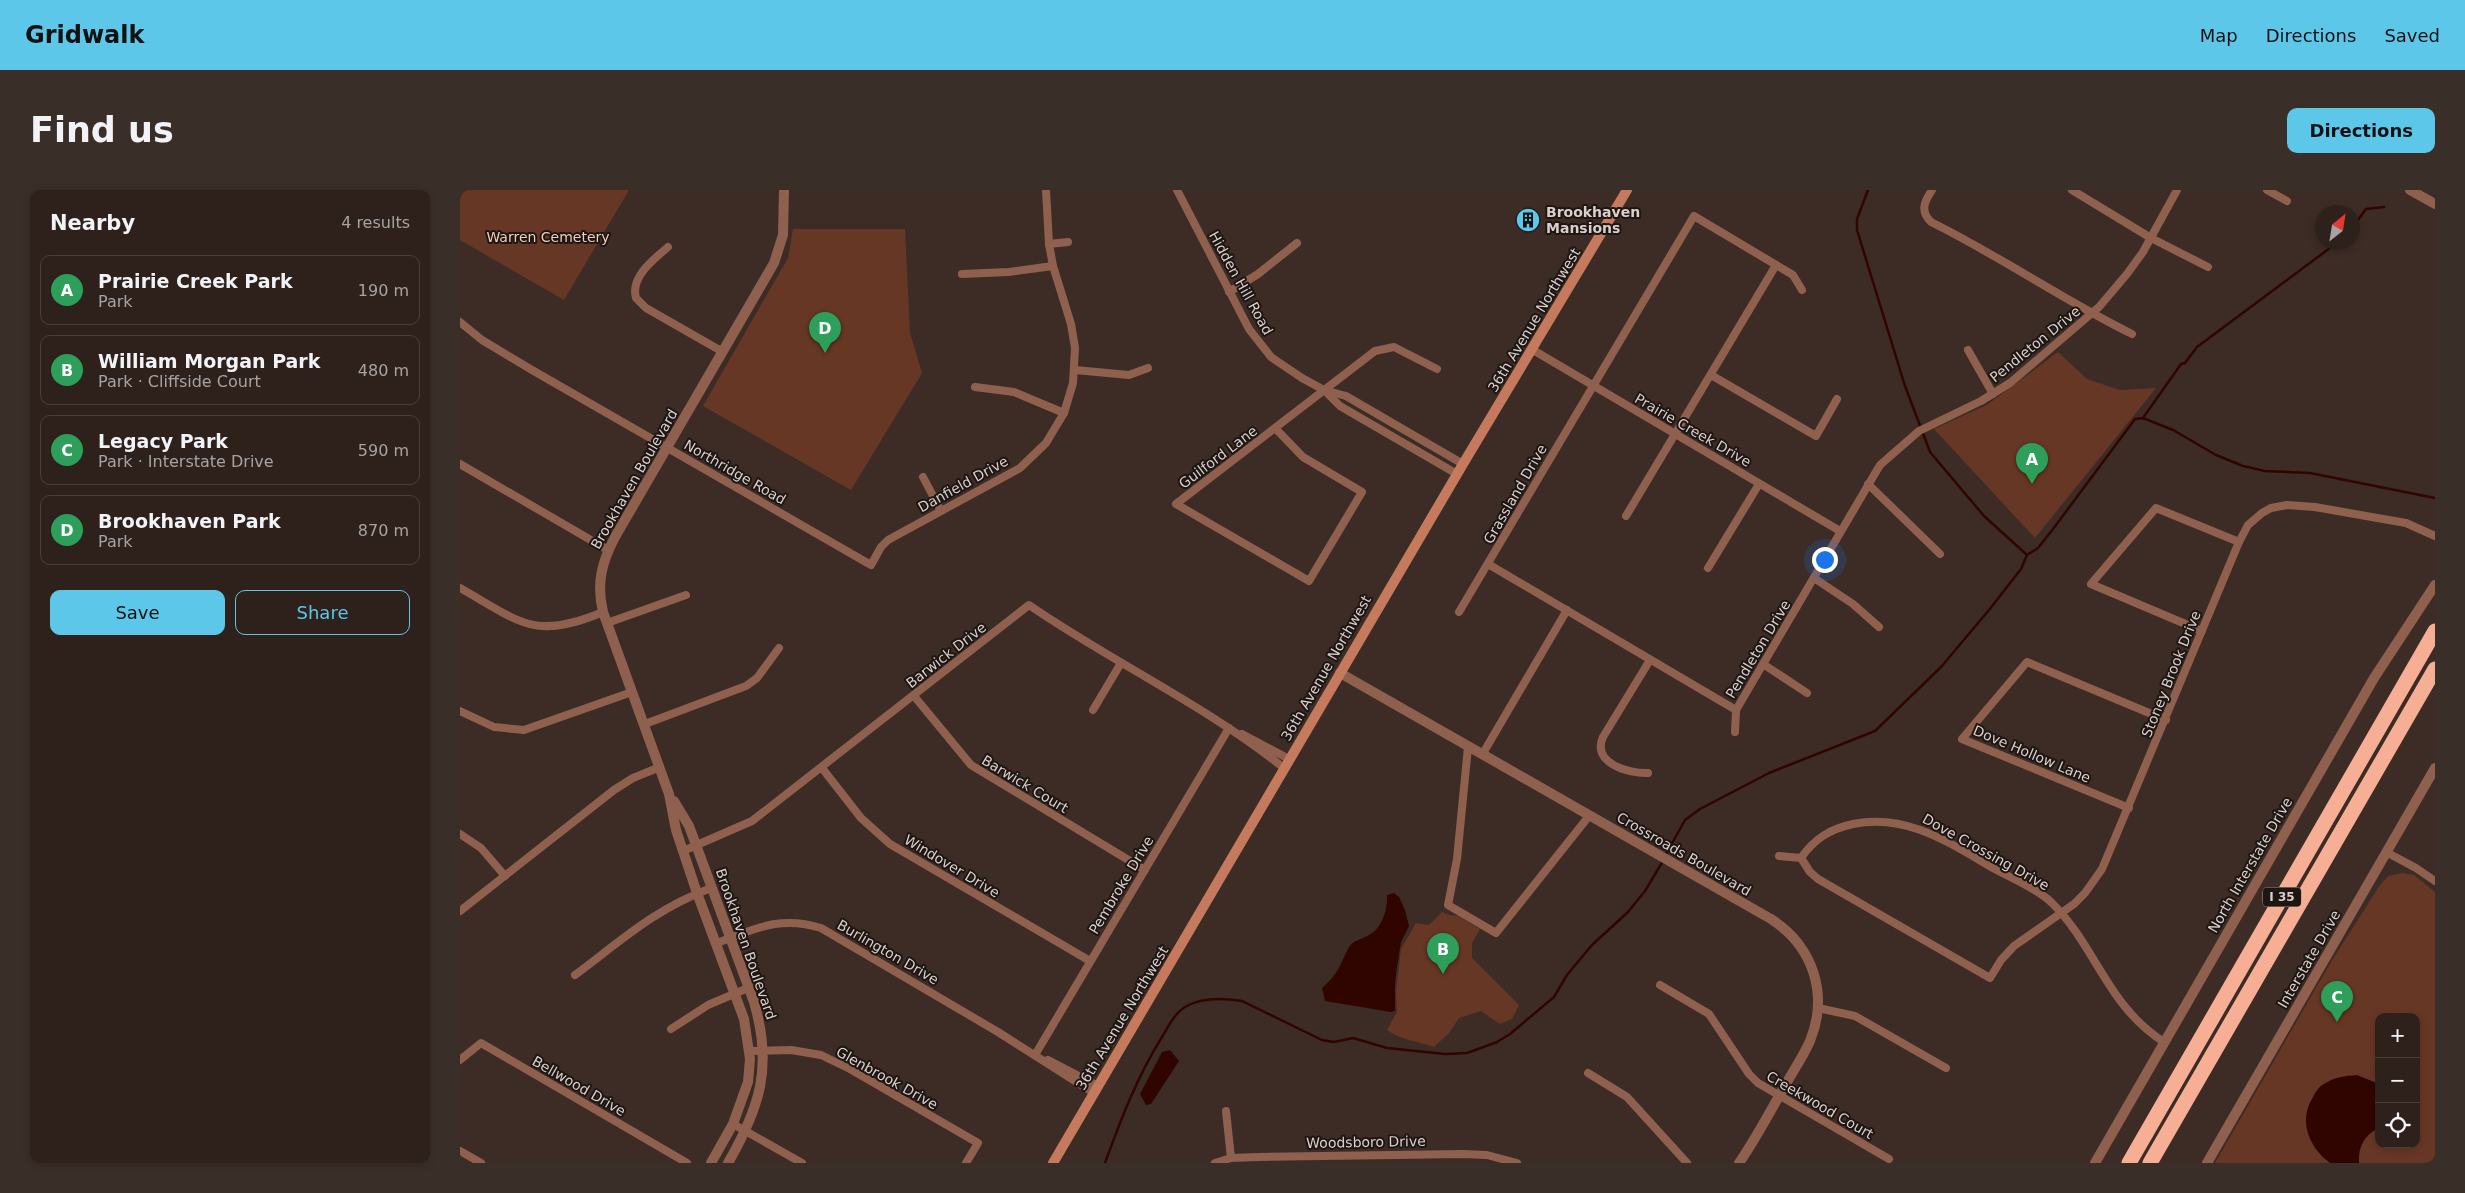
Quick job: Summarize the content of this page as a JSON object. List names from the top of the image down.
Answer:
{
  "streets": {
    "highway": ["I 35"],
    "main road": ["36th Avenue Northwest"],
    "street": [
      "Hidden Hill Road",
      "Pendleton Drive",
      "Prairie Creek Drive",
      "Guilford Lane",
      "Northridge Road",
      "Brookhaven Boulevard",
      "Danfield Drive",
      "Grassland Drive",
      "Barwick Drive",
      "Stoney Brook Drive",
      "Dove Hollow Lane",
      "Barwick Court",
      "Dove Crossing Drive",
      "Crossroads Boulevard",
      "North Interstate Drive",
      "Windover Drive",
      "Pembroke Drive",
      "Burlington Drive",
      "Interstate Drive",
      "Glenbrook Drive",
      "Bellwood Drive",
      "Creekwood Court",
      "Woodsboro Drive"
    ]
  },
  "crossings": [
    ["Hidden Hill Road", "36th Avenue Northwest"],
    ["Hidden Hill Road", "Guilford Lane"],
    ["36th Avenue Northwest", "Prairie Creek Drive"],
    ["36th Avenue Northwest", "Barwick Drive"],
    ["36th Avenue Northwest", "Crossroads Boulevard"],
    ["36th Avenue Northwest", "Burlington Drive"],
    ["Pendleton Drive", "Prairie Creek Drive"],
    ["Pendleton Drive", "Grassland Drive"],
    ["Prairie Creek Drive", "Grassland Drive"],
    ["Northridge Road", "Brookhaven Boulevard"],
    ["Northridge Road", "Danfield Drive"],
    ["Brookhaven Boulevard", "Barwick Drive"],
    ["Brookhaven Boulevard", "Burlington Drive"],
    ["Brookhaven Boulevard", "Glenbrook Drive"],
    ["Barwick Drive", "Barwick Court"],
    ["Barwick Drive", "Windover Drive"],
    ["Barwick Drive", "Pembroke Drive"],
    ["Stoney Brook Drive", "Dove Hollow Lane"],
    ["Stoney Brook Drive", "Dove Crossing Drive"],
    ["Barwick Court", "Pembroke Drive"],
    ["Dove Crossing Drive", "North Interstate Drive"],
    ["Crossroads Boulevard", "Creekwood Court"],
    ["Windover Drive", "Pembroke Drive"],
    ["Pembroke Drive", "Burlington Drive"]
  ],
  "parks": ["Warren Cemetery"],
  "places": {
    "building": ["Brookhaven Mansions"]
  },
  "north": "top right",
  "page": {
    "header": "Gridwalk",
    "nav": ["Map", "Directions", "Saved"],
    "buttons": [
      "Directions",
      ["Save", "Share"]
    ],
    "title": "Find us",
    "heading": ["Nearby", "4 results"],
    "list": [
      {
        "mark": "A",
        "name": "Prairie Creek Park",
        "note": "Park",
        "value": "190 m"
      },
      {
        "mark": "B",
        "name": "William Morgan Park",
        "note": "Park · Cliffside Court",
        "value": "480 m"
      },
      {
        "mark": "C",
        "name": "Legacy Park",
        "note": "Park · Interstate Drive",
        "value": "590 m"
      },
      {
        "mark": "D",
        "name": "Brookhaven Park",
        "note": "Park",
        "value": "870 m"
      }
    ],
    "pins": [
      "D",
      "A",
      "B",
      "C"
    ],
    "map_buttons": ["+", "−"]
  }
}
